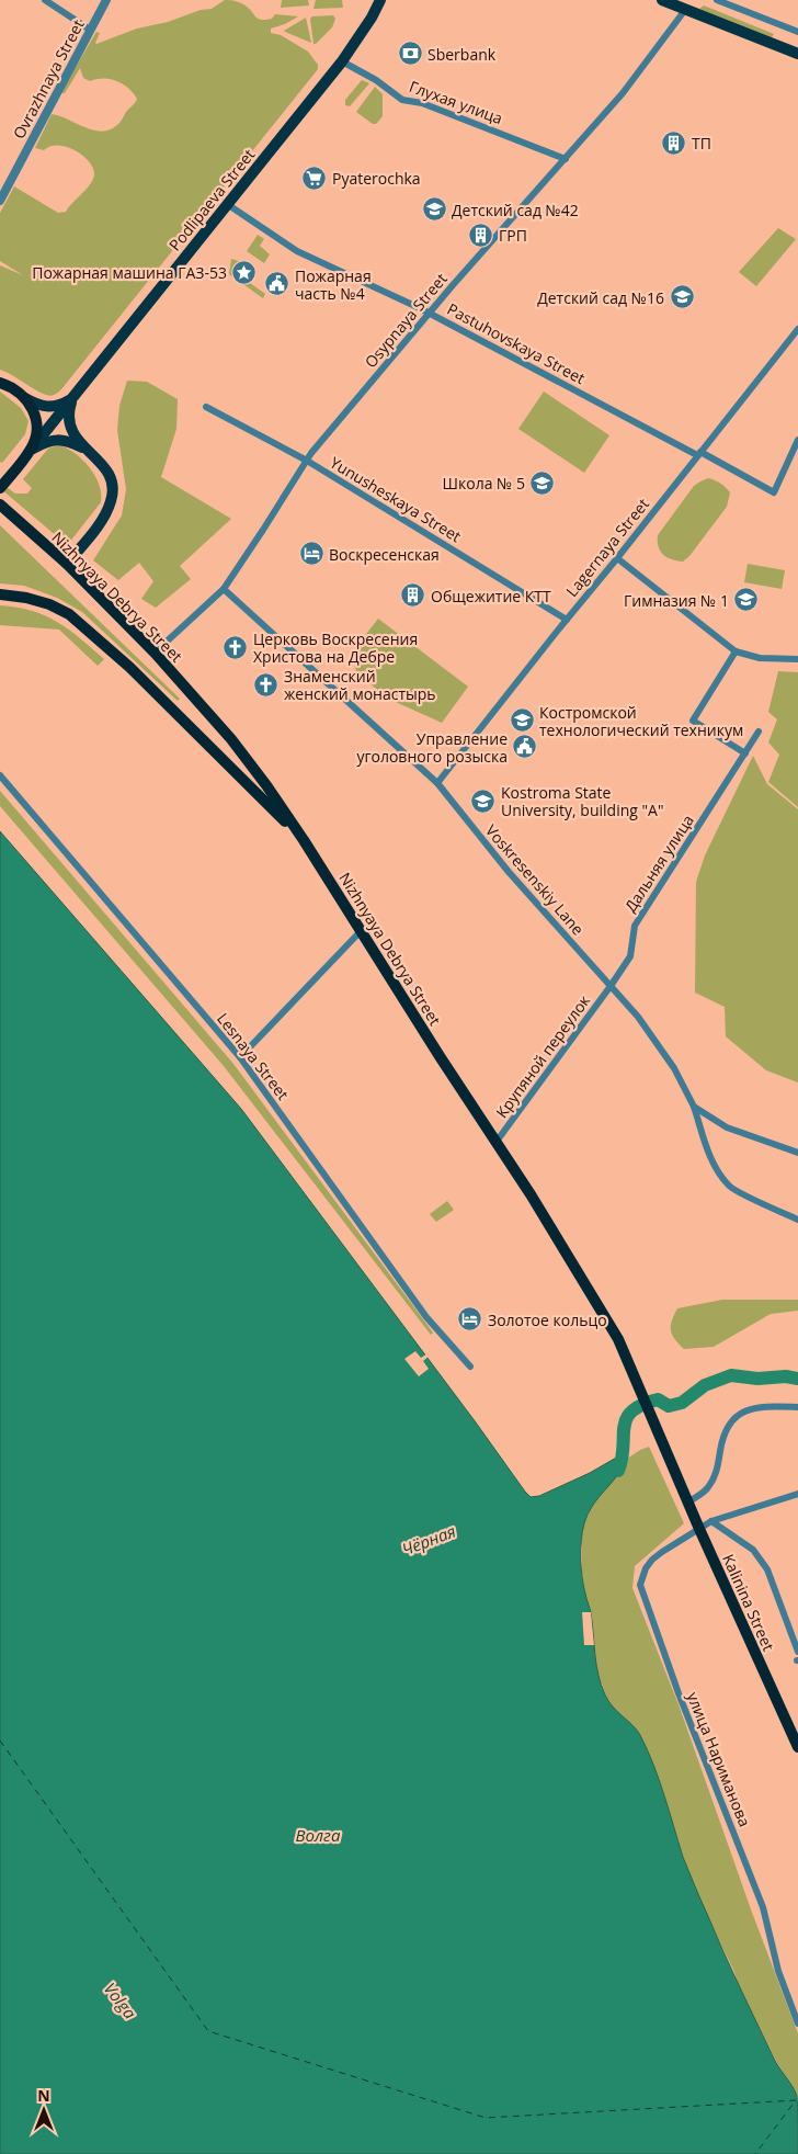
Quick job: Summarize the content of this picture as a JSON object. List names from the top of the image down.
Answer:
{
  "streets": {
    "highway": ["Nizhnyaya Debrya Street", "Kalinina Street"],
    "main road": ["Podlipaeva Street"],
    "street": [
      "Ovrazhnaya Street",
      "Глухая улица",
      "Osypnaya Street",
      "Pastuhovskaya Street",
      "Yunusheskaya Street",
      "Lagernaya Street",
      "Дальняя улица",
      "Voskresenskiy Lane",
      "Lesnaya Street",
      "Крупяной переулок",
      "улица Нариманова"
    ]
  },
  "crossings": [
    ["Глухая улица", "Podlipaeva Street"],
    ["Глухая улица", "Osypnaya Street"],
    ["Podlipaeva Street", "Pastuhovskaya Street"],
    ["Osypnaya Street", "Pastuhovskaya Street"],
    ["Osypnaya Street", "Yunusheskaya Street"],
    ["Osypnaya Street", "Nizhnyaya Debrya Street"],
    ["Osypnaya Street", "Voskresenskiy Lane"],
    ["Pastuhovskaya Street", "Lagernaya Street"],
    ["Yunusheskaya Street", "Lagernaya Street"],
    ["Lagernaya Street", "Voskresenskiy Lane"],
    ["Nizhnyaya Debrya Street", "Крупяной переулок"],
    ["Nizhnyaya Debrya Street", "Kalinina Street"],
    ["Дальняя улица", "Voskresenskiy Lane"],
    ["Дальняя улица", "Крупяной переулок"],
    ["Voskresenskiy Lane", "Крупяной переулок"],
    ["Kalinina Street", "улица Нариманова"]
  ],
  "water": ["Чёрная", "Волга", "Volga"],
  "places": {
    "bank": ["Sberbank"],
    "building": ["ТП", "ГРП", "Общежитие КТТ"],
    "supermarket": ["Pyaterochka"],
    "school or university": [
      "Детский сад №42",
      "Детский сад №16",
      "Школа № 5",
      "Гимназия № 1",
      "Костромской технологический техникум",
      "Kostroma State University, building \"A\""
    ],
    "place": ["Пожарная машина ГАЗ-53"],
    "public building": ["Пожарная часть №4", "Управление уголовного розыска"],
    "hotel": ["Воскресенская", "Золотое кольцо"],
    "church": ["Церковь Воскресения Христова на Дебре", "Знаменский женский монастырь"]
  },
  "north": "top"
}
